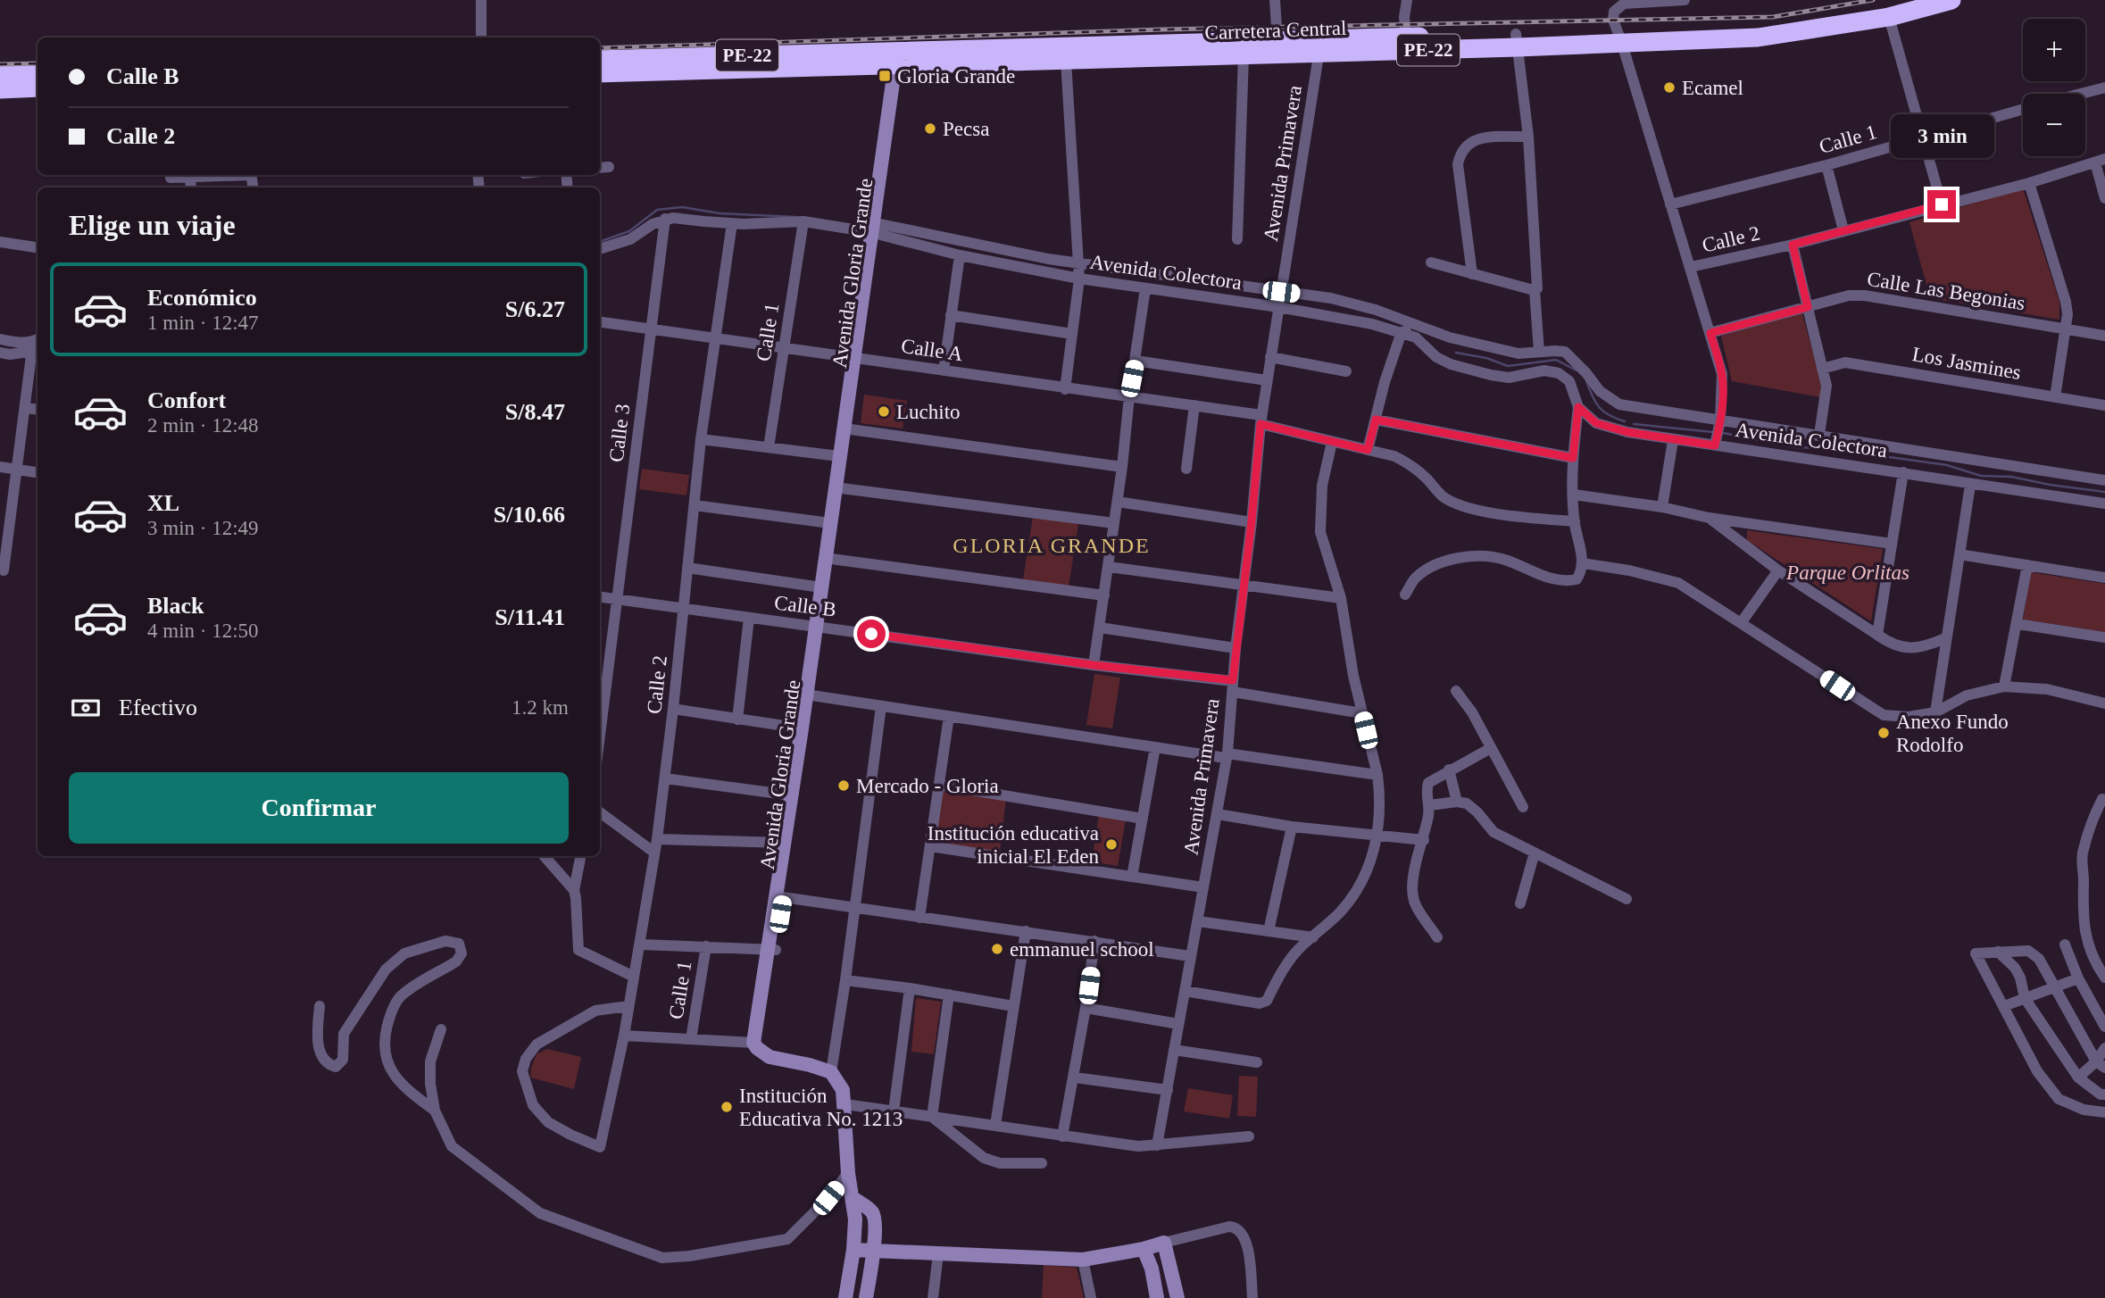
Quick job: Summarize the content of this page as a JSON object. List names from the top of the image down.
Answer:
{
  "streets": {
    "highway": ["Carretera Central", "PE-22"],
    "street": [
      "Calle 1",
      "Avenida Primavera",
      "Calle 2",
      "Avenida Colectora",
      "Avenida Gloria Grande",
      "Calle Las Begonias",
      "Calle A",
      "Los Jasmines",
      "Calle 3",
      "Calle B"
    ]
  },
  "crossings": [
    ["Carretera Central", "Avenida Primavera"],
    ["Carretera Central", "Avenida Gloria Grande"],
    ["Calle 1", "Avenida Colectora"],
    ["Calle 1", "Calle A"],
    ["Avenida Primavera", "Avenida Colectora"],
    ["Avenida Primavera", "Calle A"],
    ["Avenida Primavera", "Calle B"],
    ["Calle 2", "Avenida Colectora"],
    ["Calle 2", "Calle A"],
    ["Calle 2", "Calle B"],
    ["Avenida Colectora", "Avenida Gloria Grande"],
    ["Avenida Colectora", "Calle 3"],
    ["Avenida Gloria Grande", "Calle A"],
    ["Avenida Gloria Grande", "Calle B"],
    ["Calle A", "Calle 3"],
    ["Calle 3", "Calle B"]
  ],
  "districts": ["GLORIA GRANDE"],
  "parks": ["Parque Orlitas"],
  "places": {
    "transit": ["Gloria Grande"],
    "other": [
      "Ecamel",
      "Pecsa",
      "Luchito",
      "Anexo Fundo Rodolfo",
      "Mercado - Gloria",
      "Institución educativa inicial El Eden",
      "emmanuel school",
      "Institución Educativa No. 1213"
    ]
  },
  "page": {
    "map_buttons": ["+", "−"],
    "banner": ["Calle B", "Calle 2"],
    "bubble": "3 min",
    "heading": "Elige un viaje",
    "list": [
      {
        "name": "Económico",
        "note": "1 min · 12:47",
        "value": "S/6.27"
      },
      {
        "name": "Confort",
        "note": "2 min · 12:48",
        "value": "S/8.47"
      },
      {
        "name": "XL",
        "note": "3 min · 12:49",
        "value": "S/10.66"
      },
      {
        "name": "Black",
        "note": "4 min · 12:50",
        "value": "S/11.41"
      }
    ],
    "pay": ["Efectivo", "1.2 km"],
    "buttons": "Confirmar"
  }
}
